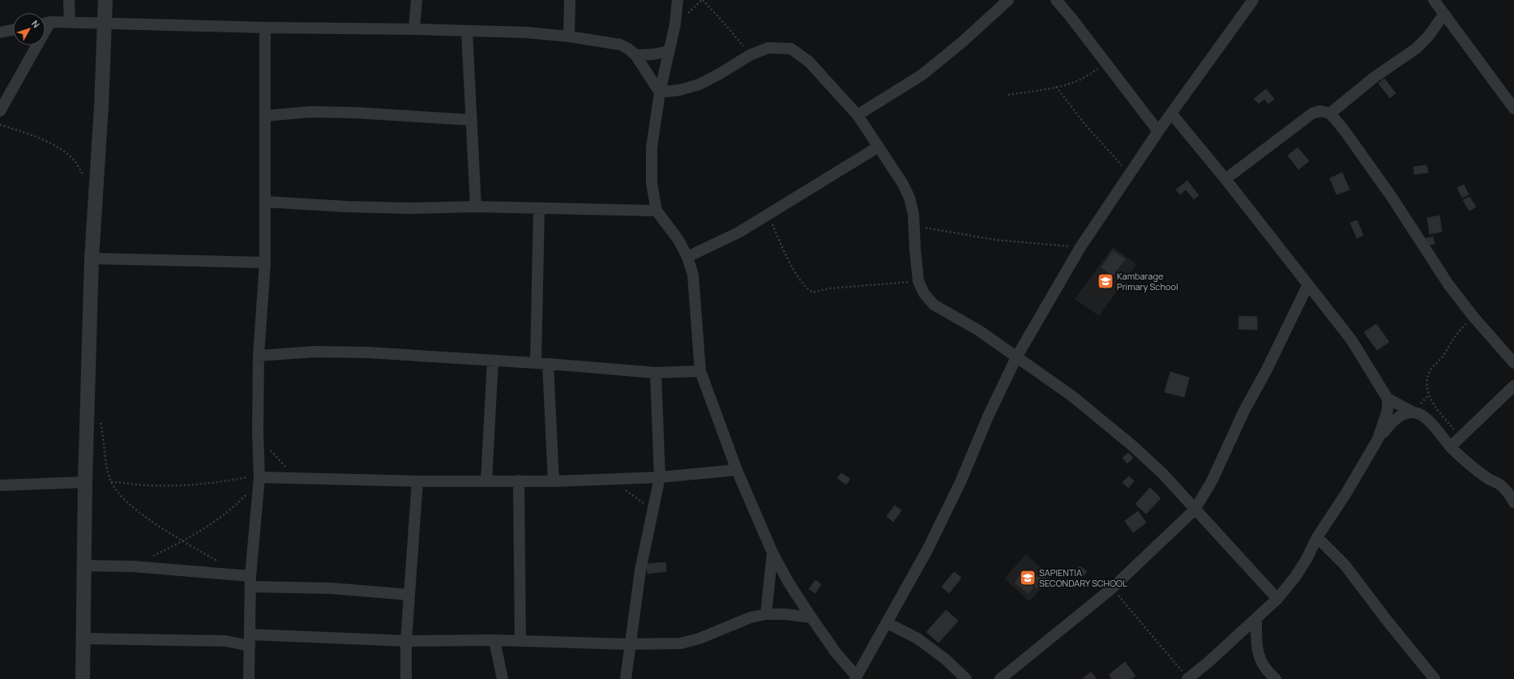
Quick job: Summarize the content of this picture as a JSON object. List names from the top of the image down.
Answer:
{
  "places": {
    "school or university": ["Kambarage Primary School", "SAPIENTIA SECONDARY SCHOOL"]
  },
  "north": "top right"
}
